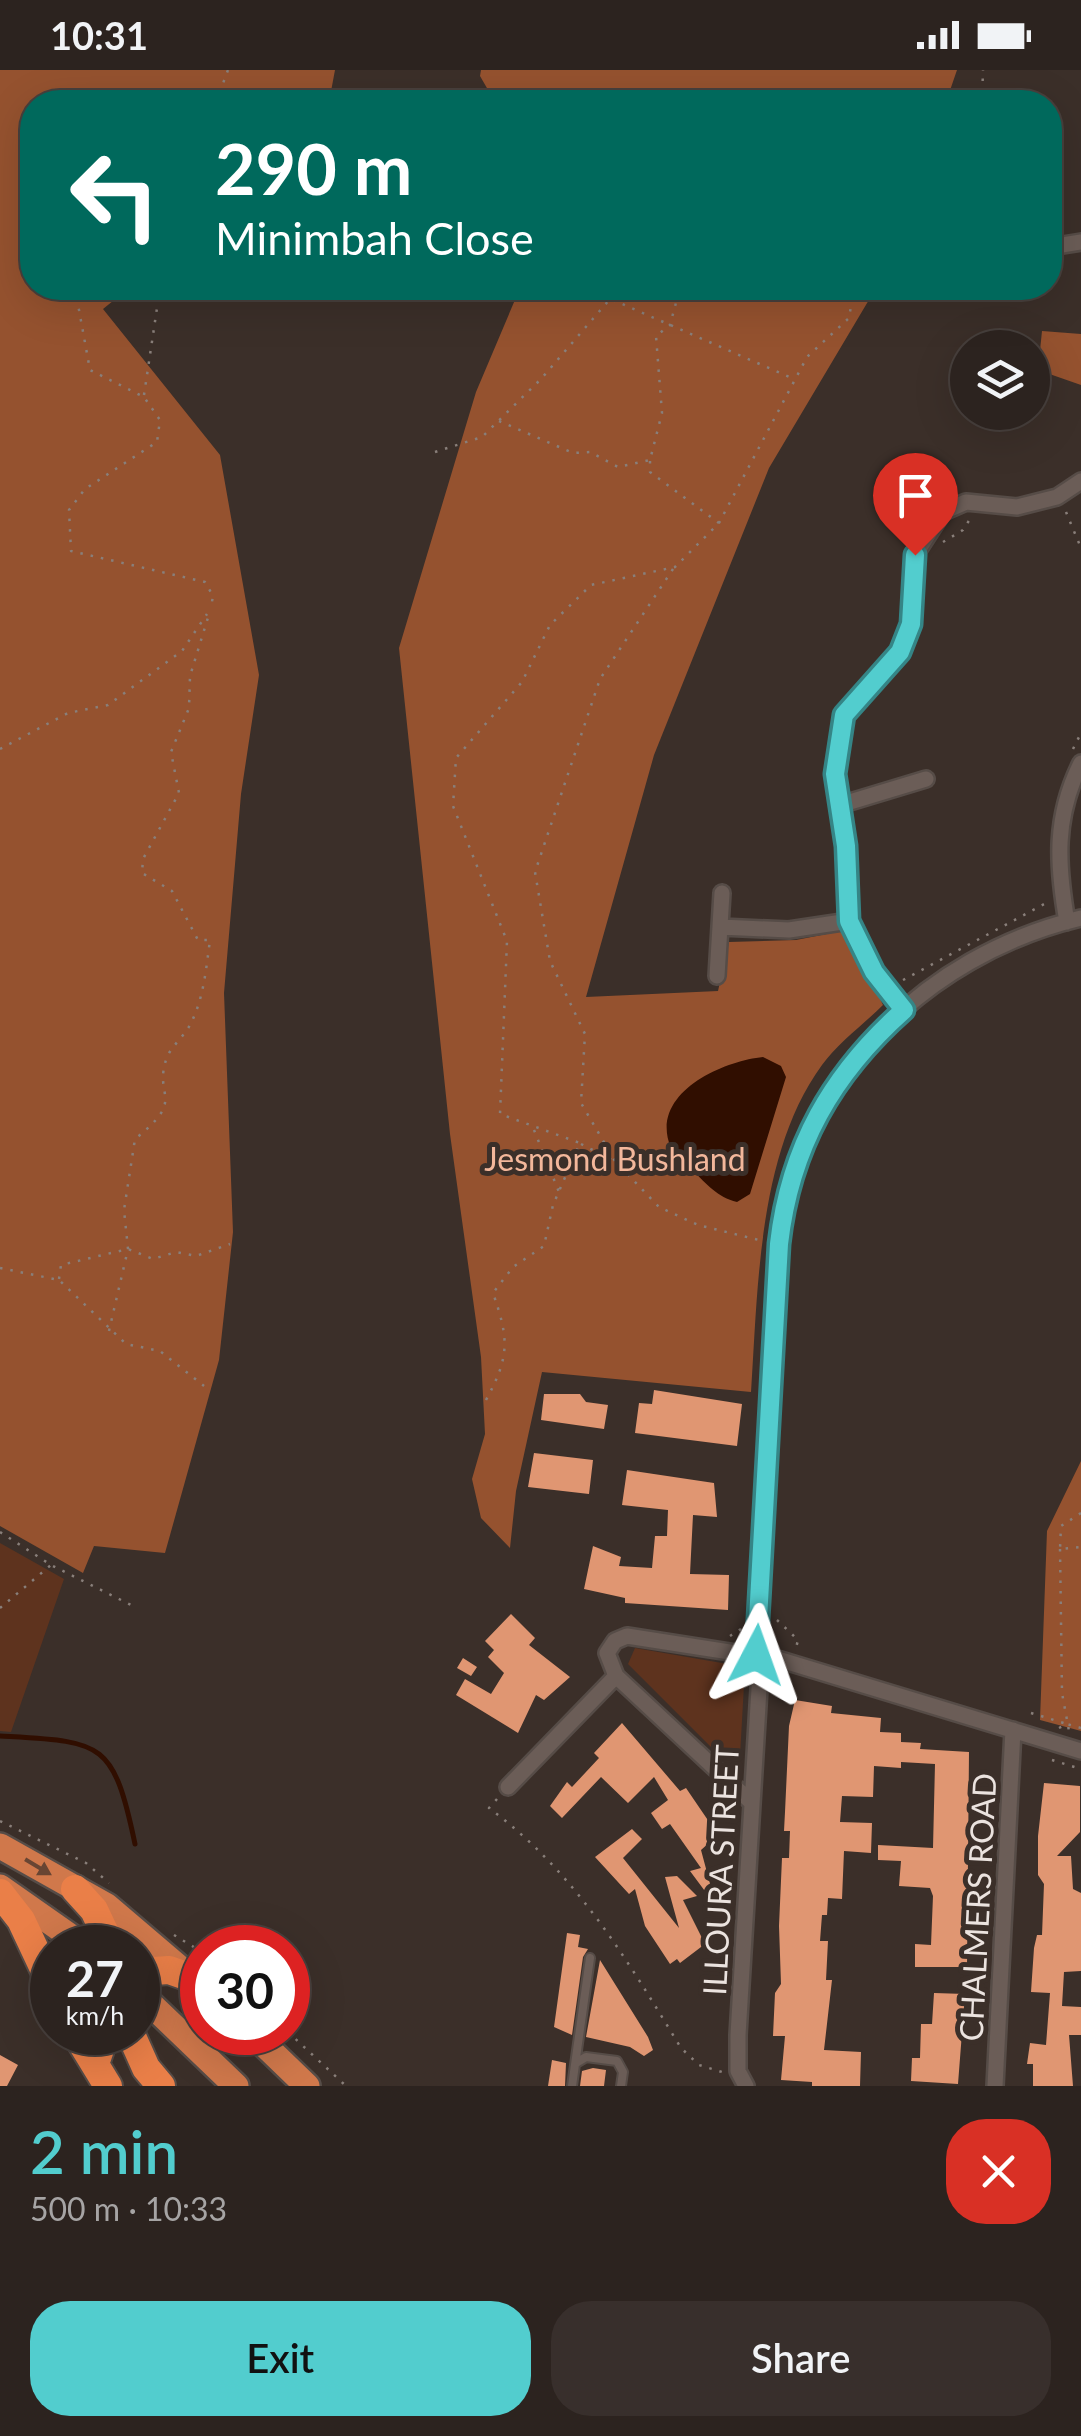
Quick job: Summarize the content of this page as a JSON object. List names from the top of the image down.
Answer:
{
  "streets": {
    "street": ["ILLOURA STREET", "CHALMERS ROAD"]
  },
  "parks": ["Jesmond Bushland"],
  "page": {
    "status": "10:31",
    "turn": ["290 m", "Minimbah Close"],
    "speed": "27 km/h",
    "limit": "30",
    "heading": ["2 min", "500 m · 10:33"],
    "buttons": ["Exit", "Share"]
  }
}
